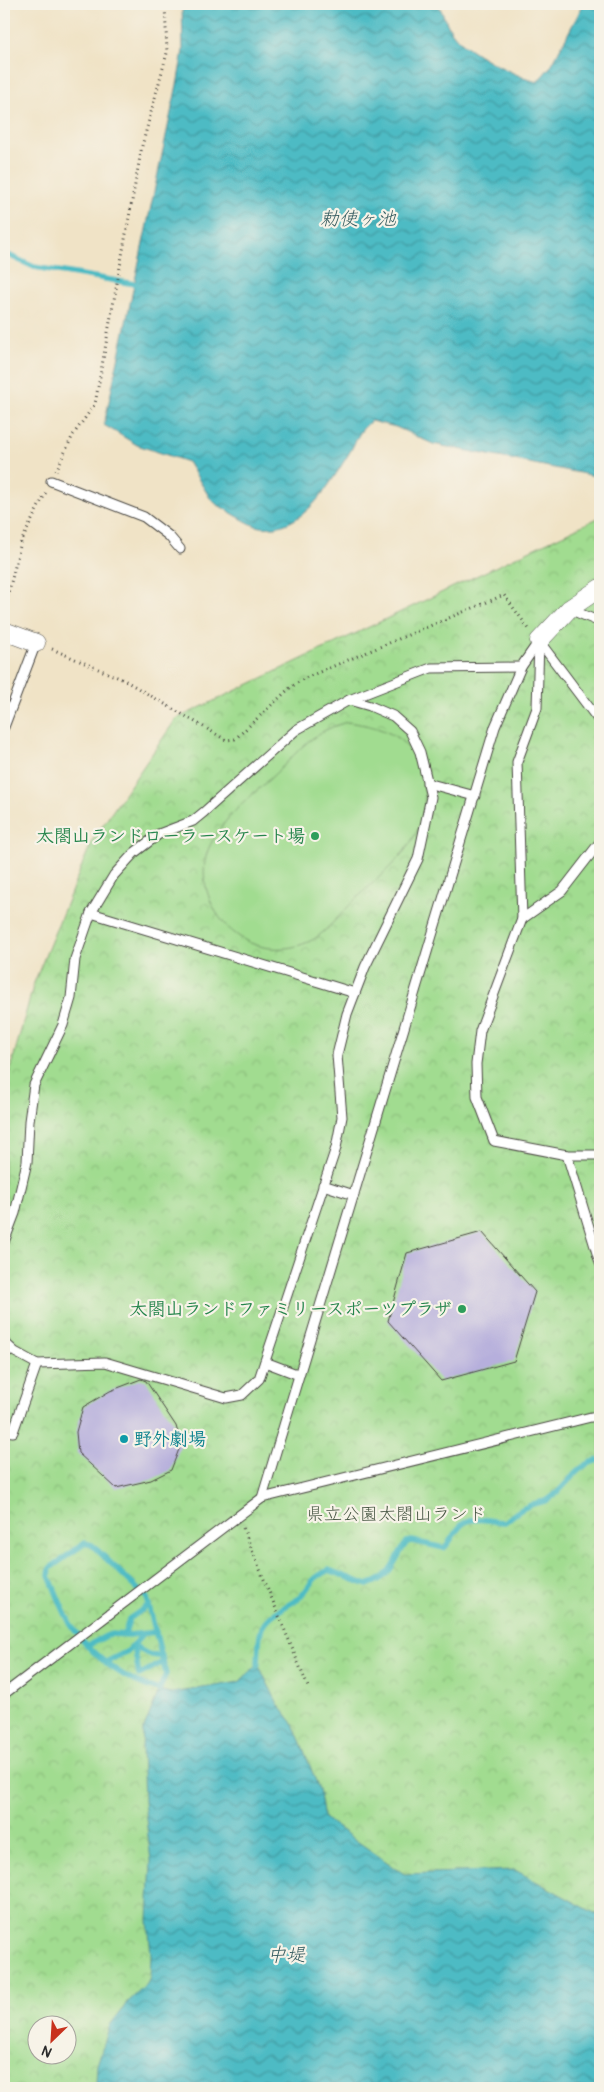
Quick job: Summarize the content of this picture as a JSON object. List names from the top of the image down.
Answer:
{
  "water": ["勅使ヶ池", "中堤"],
  "parks": ["県立公園太閤山ランド"],
  "places": ["太閤山ランドローラースケート場", "太閤山ランドファミリースポーツプラザ", "野外劇場"],
  "north": "bottom left"
}
